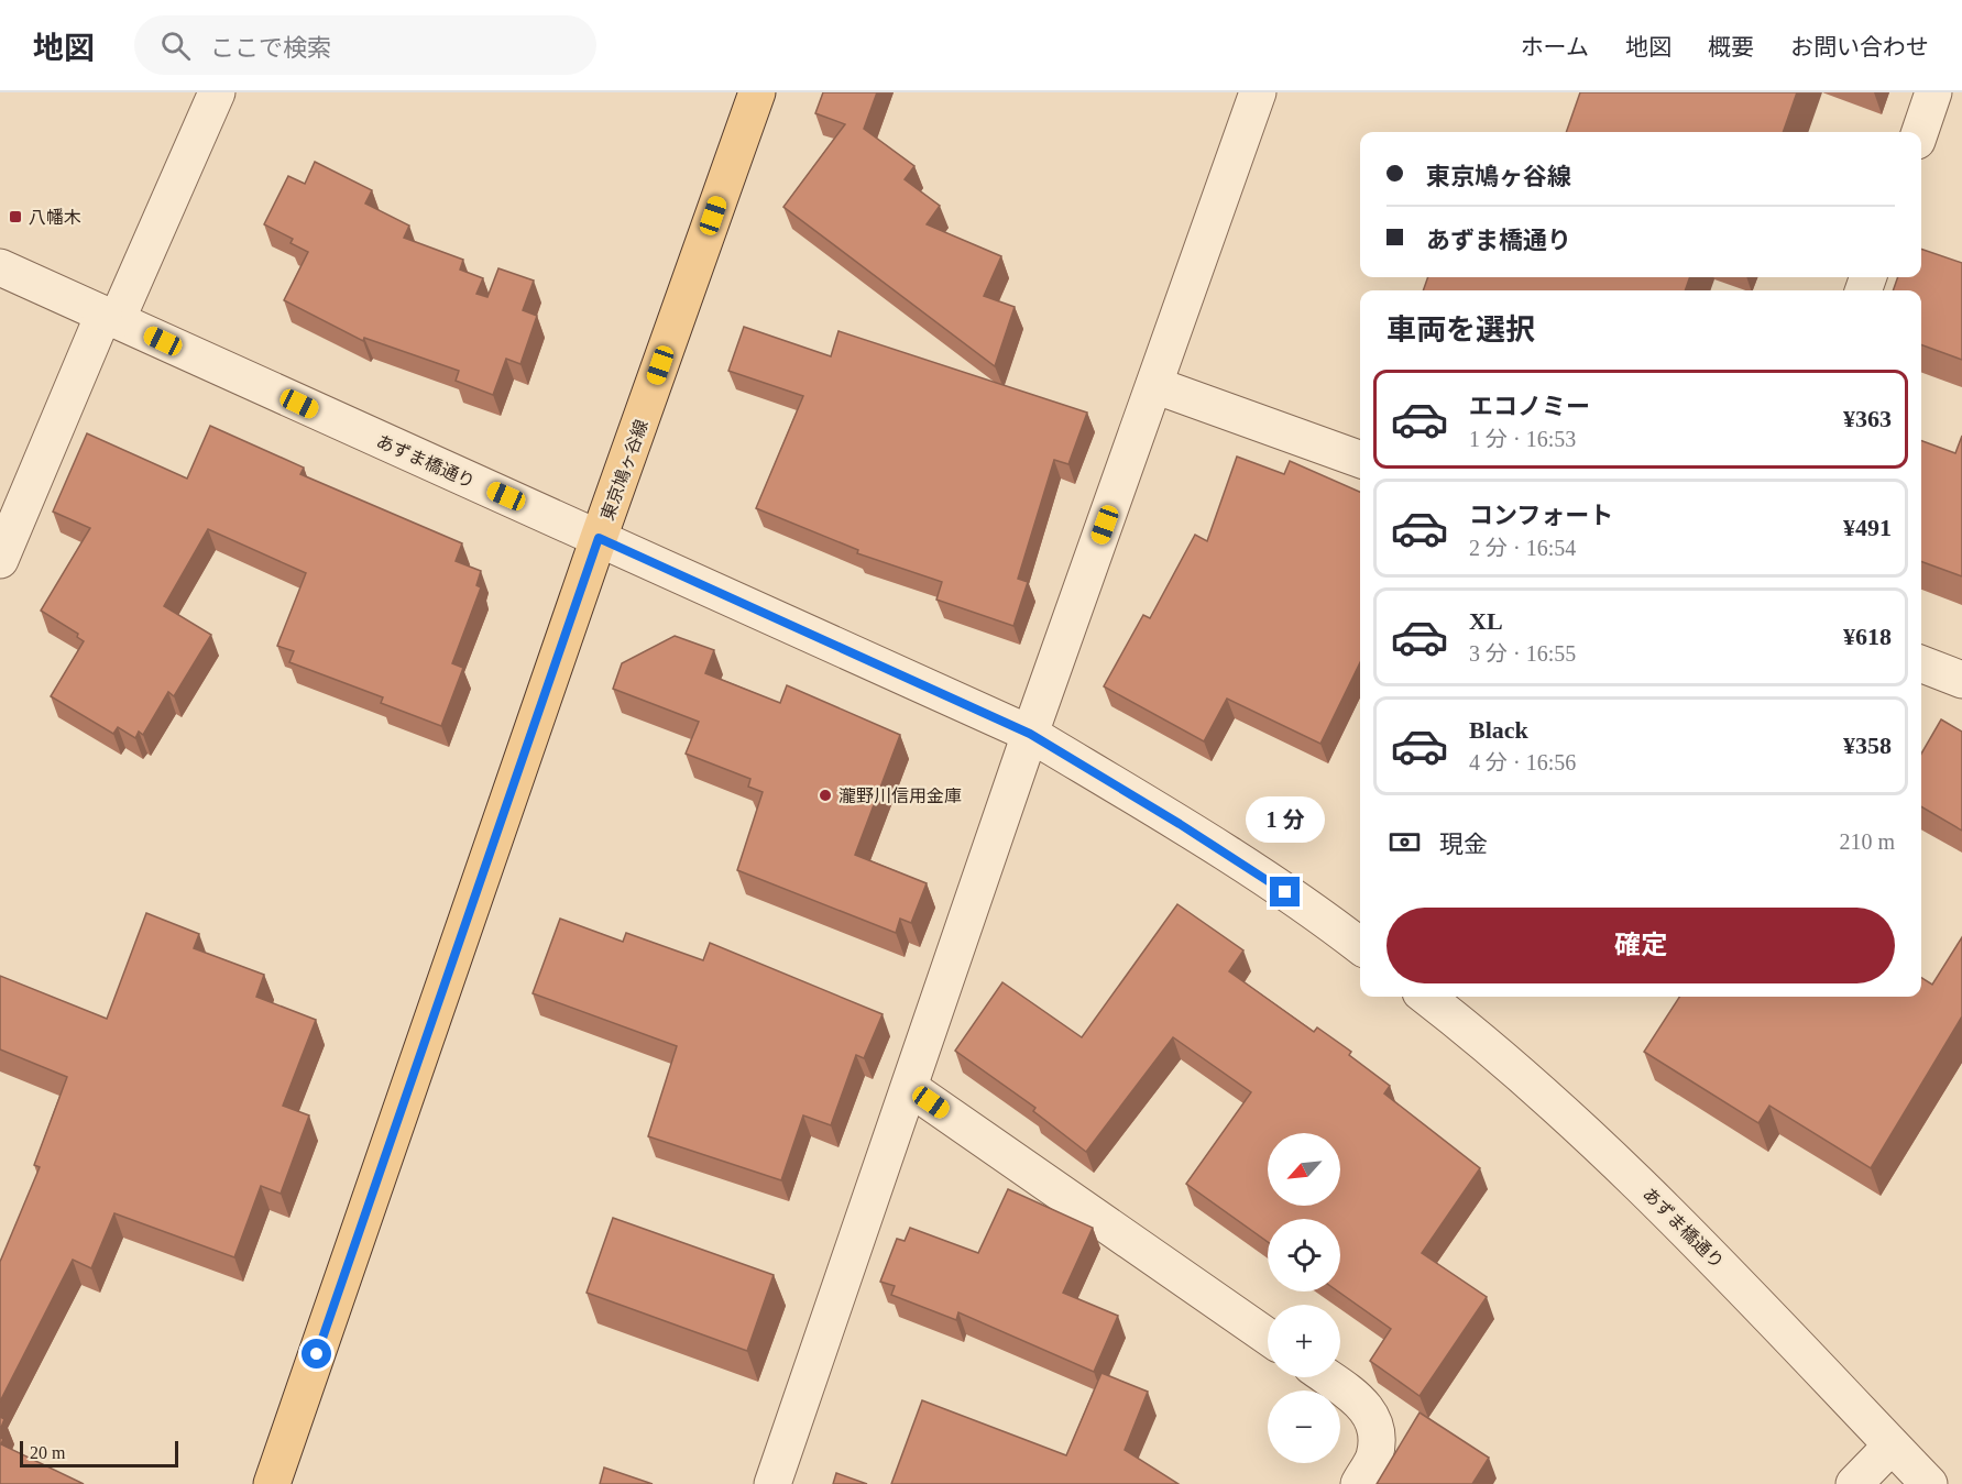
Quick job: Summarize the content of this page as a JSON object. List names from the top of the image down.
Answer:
{
  "streets": {
    "main road": ["東京鳩ヶ谷線"],
    "street": ["あずま橋通り"]
  },
  "crossings": [
    ["あずま橋通り", "東京鳩ヶ谷線"]
  ],
  "places": {
    "transit": ["八幡木"],
    "other": ["瀧野川信用金庫"]
  },
  "scale_bar": "20 m",
  "north": "bottom left",
  "page": {
    "header": "地図",
    "search": "ここで検索",
    "nav": [
      "ホーム",
      "地図",
      "概要",
      "お問い合わせ"
    ],
    "banner": ["東京鳩ヶ谷線", "あずま橋通り"],
    "heading": "車両を選択",
    "list": [
      {
        "name": "エコノミー",
        "note": "1 分 · 16:53",
        "value": "¥363"
      },
      {
        "name": "コンフォート",
        "note": "2 分 · 16:54",
        "value": "¥491"
      },
      {
        "name": "XL",
        "note": "3 分 · 16:55",
        "value": "¥618"
      },
      {
        "name": "Black",
        "note": "4 分 · 16:56",
        "value": "¥358"
      }
    ],
    "bubble": "1 分",
    "pay": ["現金", "210 m"],
    "buttons": "確定",
    "map_buttons": ["+", "−"],
    "scale": "20 m"
  }
}
